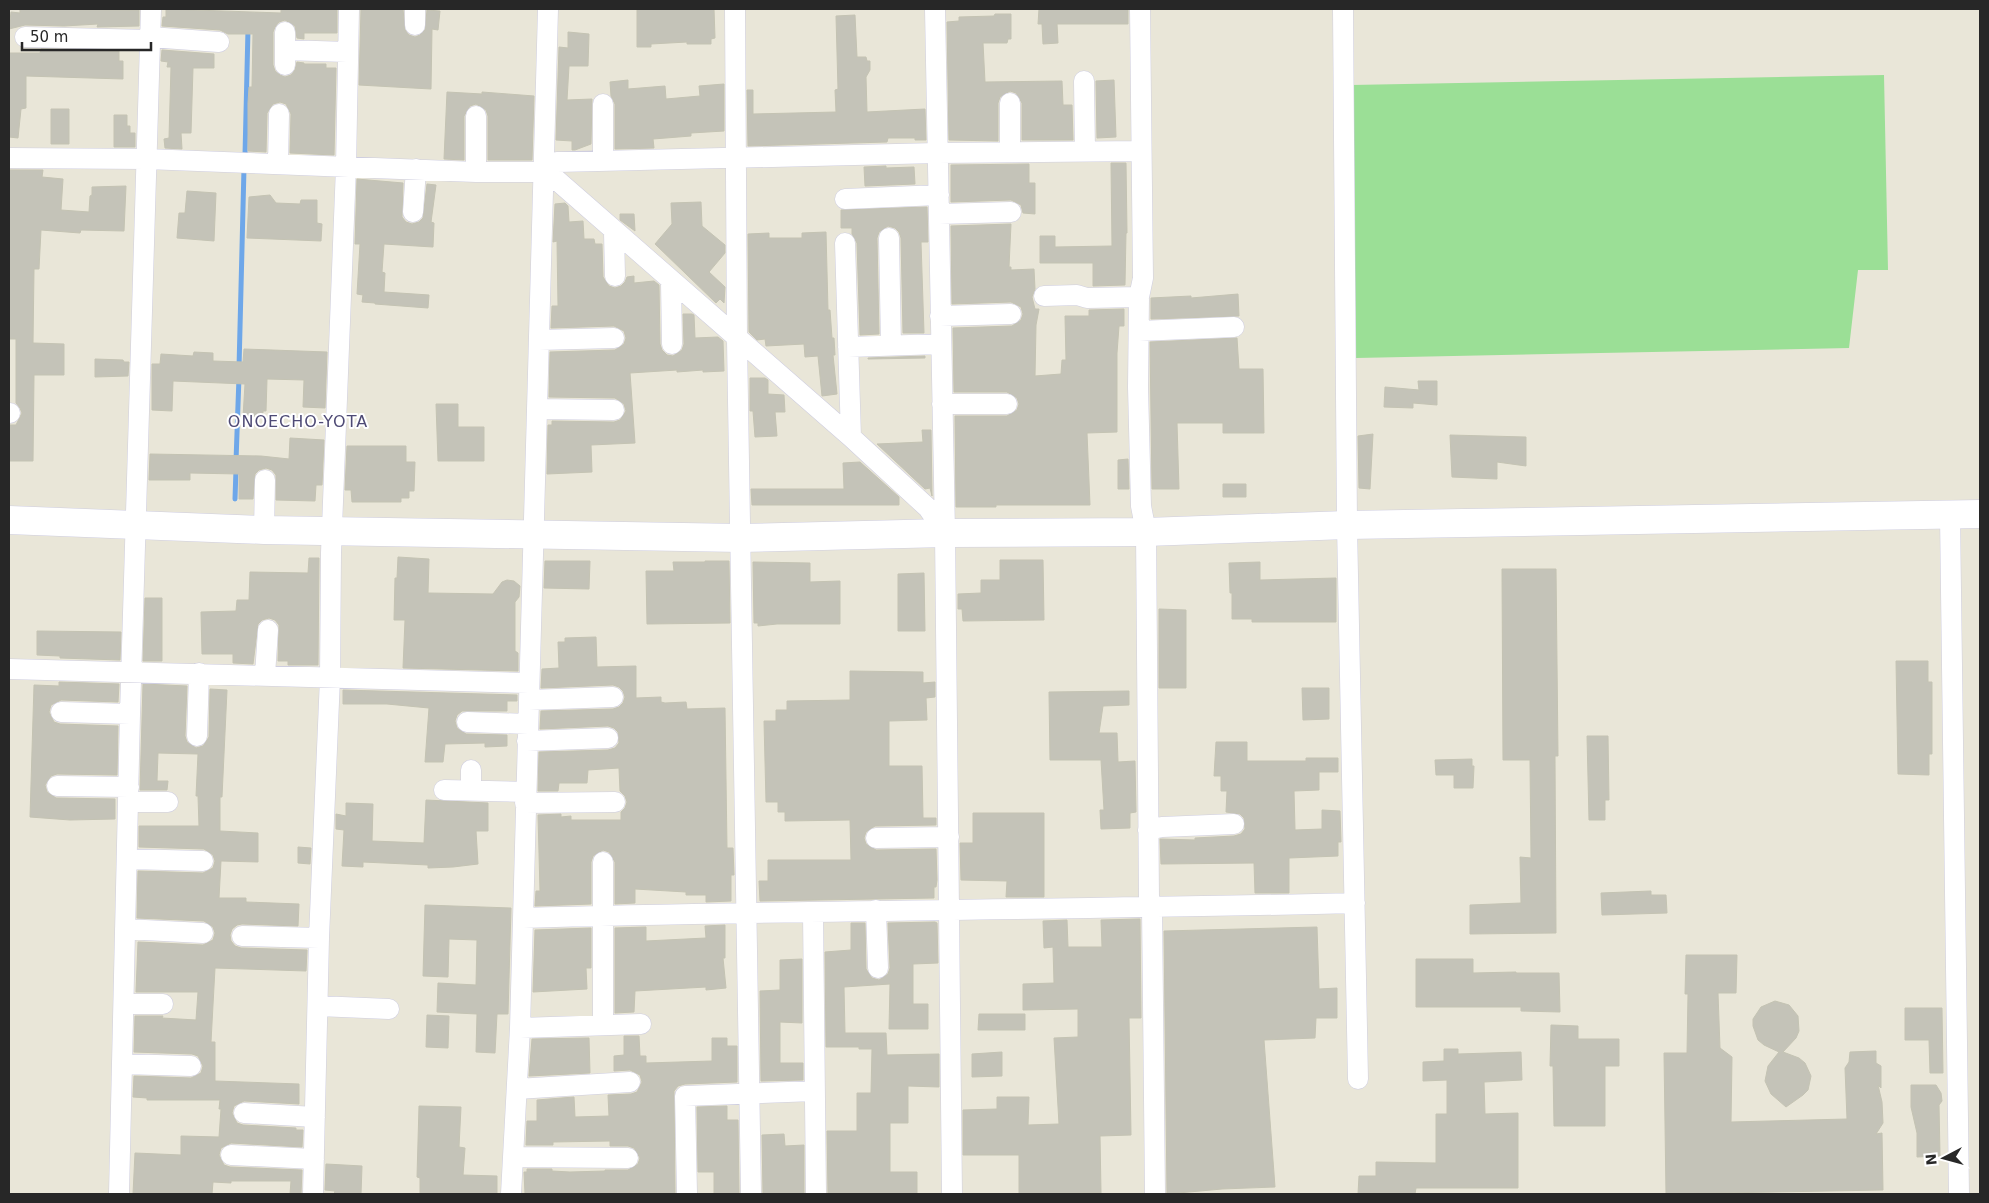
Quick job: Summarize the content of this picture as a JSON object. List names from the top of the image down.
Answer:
{
  "districts": ["ONOECHO-YOTA"],
  "scale_bar": "50 m",
  "north": "left"
}
